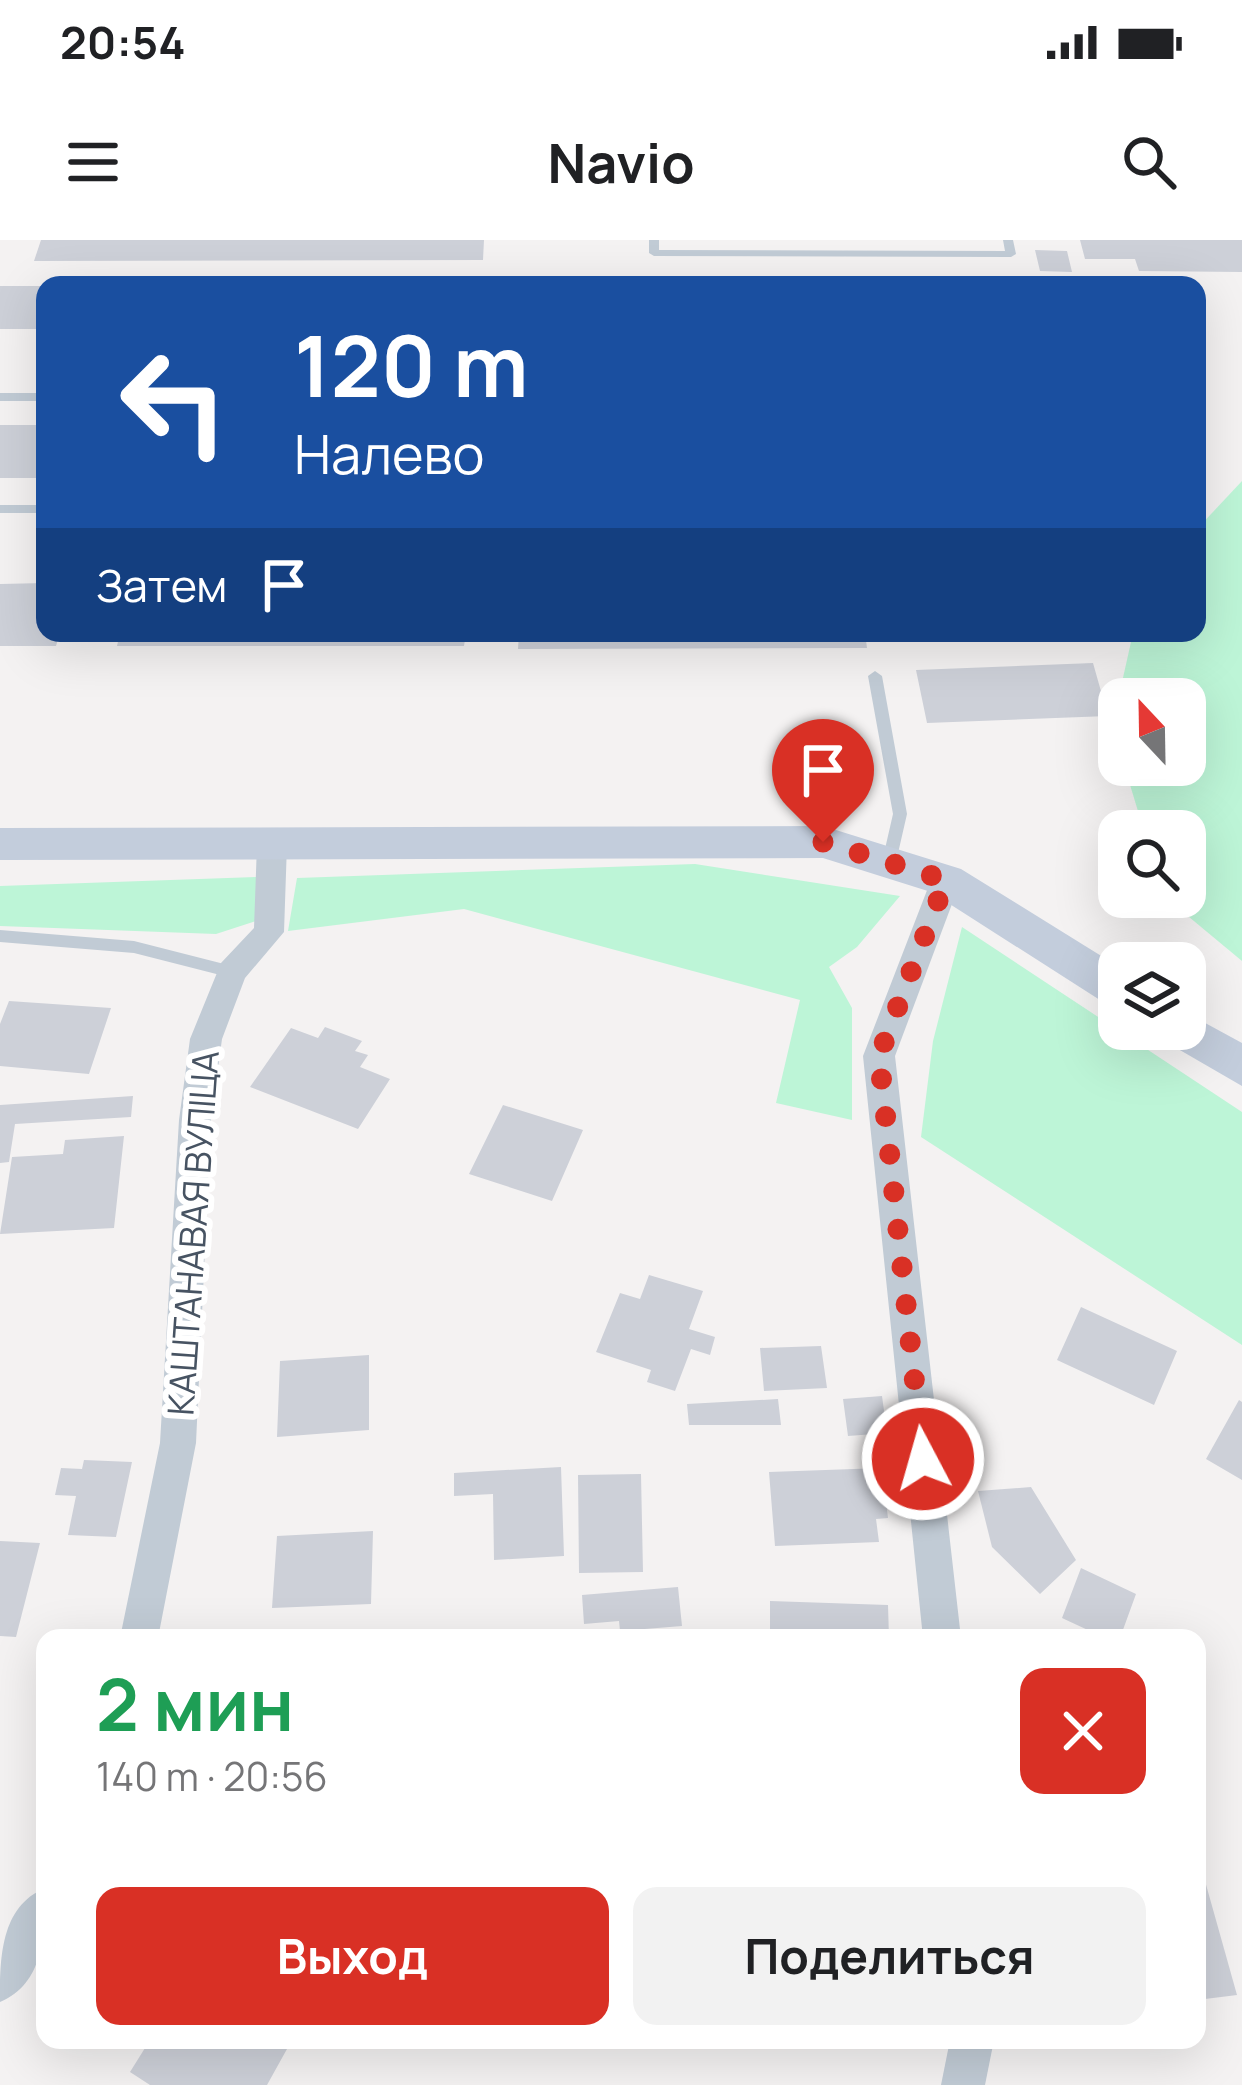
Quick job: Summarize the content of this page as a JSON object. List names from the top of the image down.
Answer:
{
  "streets": {
    "street": ["КАШТАНАВАЯ ВУЛІЦА"]
  },
  "north": "top",
  "page": {
    "status": "20:54",
    "header": "Navio",
    "turn": ["120 m", "Налево"],
    "then": "Затем",
    "heading": ["2 мин", "140 m · 20:56"],
    "buttons": ["Выход", "Поделиться"]
  }
}
